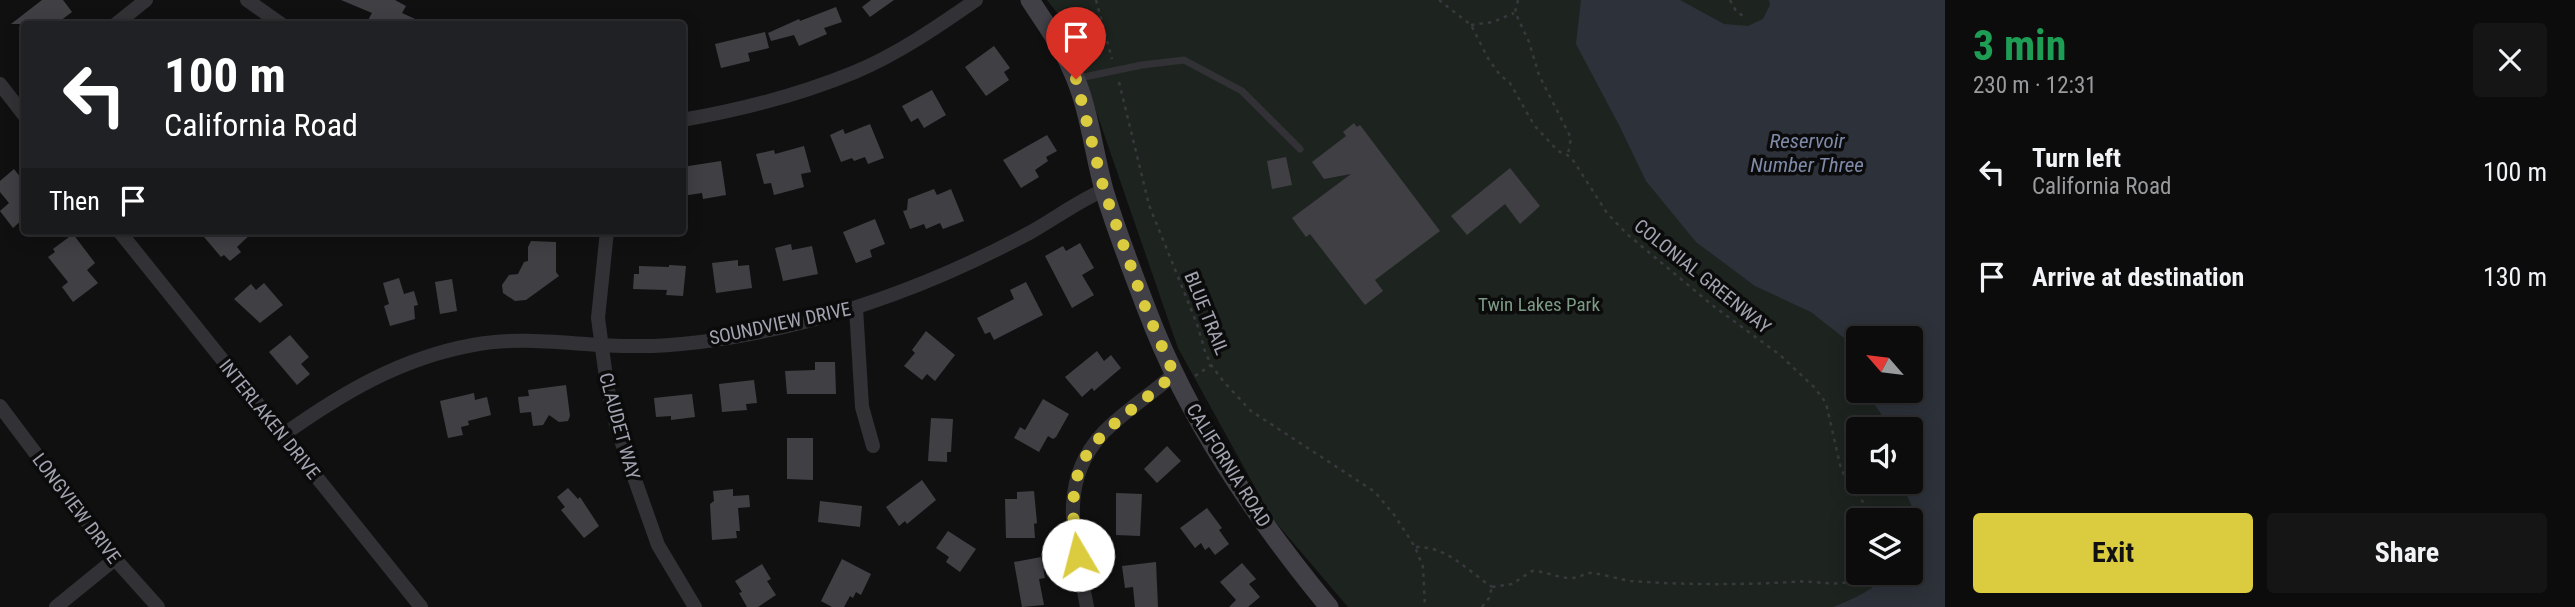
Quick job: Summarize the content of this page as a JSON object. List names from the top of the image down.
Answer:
{
  "streets": {
    "main road": ["CALIFORNIA ROAD"],
    "street": [
      "SOUNDVIEW DRIVE",
      "INTERLAKEN DRIVE",
      "CLAUDET WAY",
      "LONGVIEW DRIVE"
    ],
    "path": ["COLONIAL GREENWAY", "BLUE TRAIL"]
  },
  "crossings": [
    ["SOUNDVIEW DRIVE", "INTERLAKEN DRIVE"],
    ["SOUNDVIEW DRIVE", "CLAUDET WAY"],
    ["SOUNDVIEW DRIVE", "CALIFORNIA ROAD"]
  ],
  "water": ["Reservoir Number Three"],
  "parks": ["Twin Lakes Park"],
  "north": "top left",
  "page": {
    "heading": ["3 min", "230 m · 12:31"],
    "turn": ["100 m", "California Road"],
    "list": [
      {
        "name": "Turn left",
        "note": "California Road",
        "value": "100 m"
      },
      {
        "name": "Arrive at destination",
        "value": "130 m"
      }
    ],
    "then": "Then",
    "buttons": ["Exit", "Share"]
  }
}
